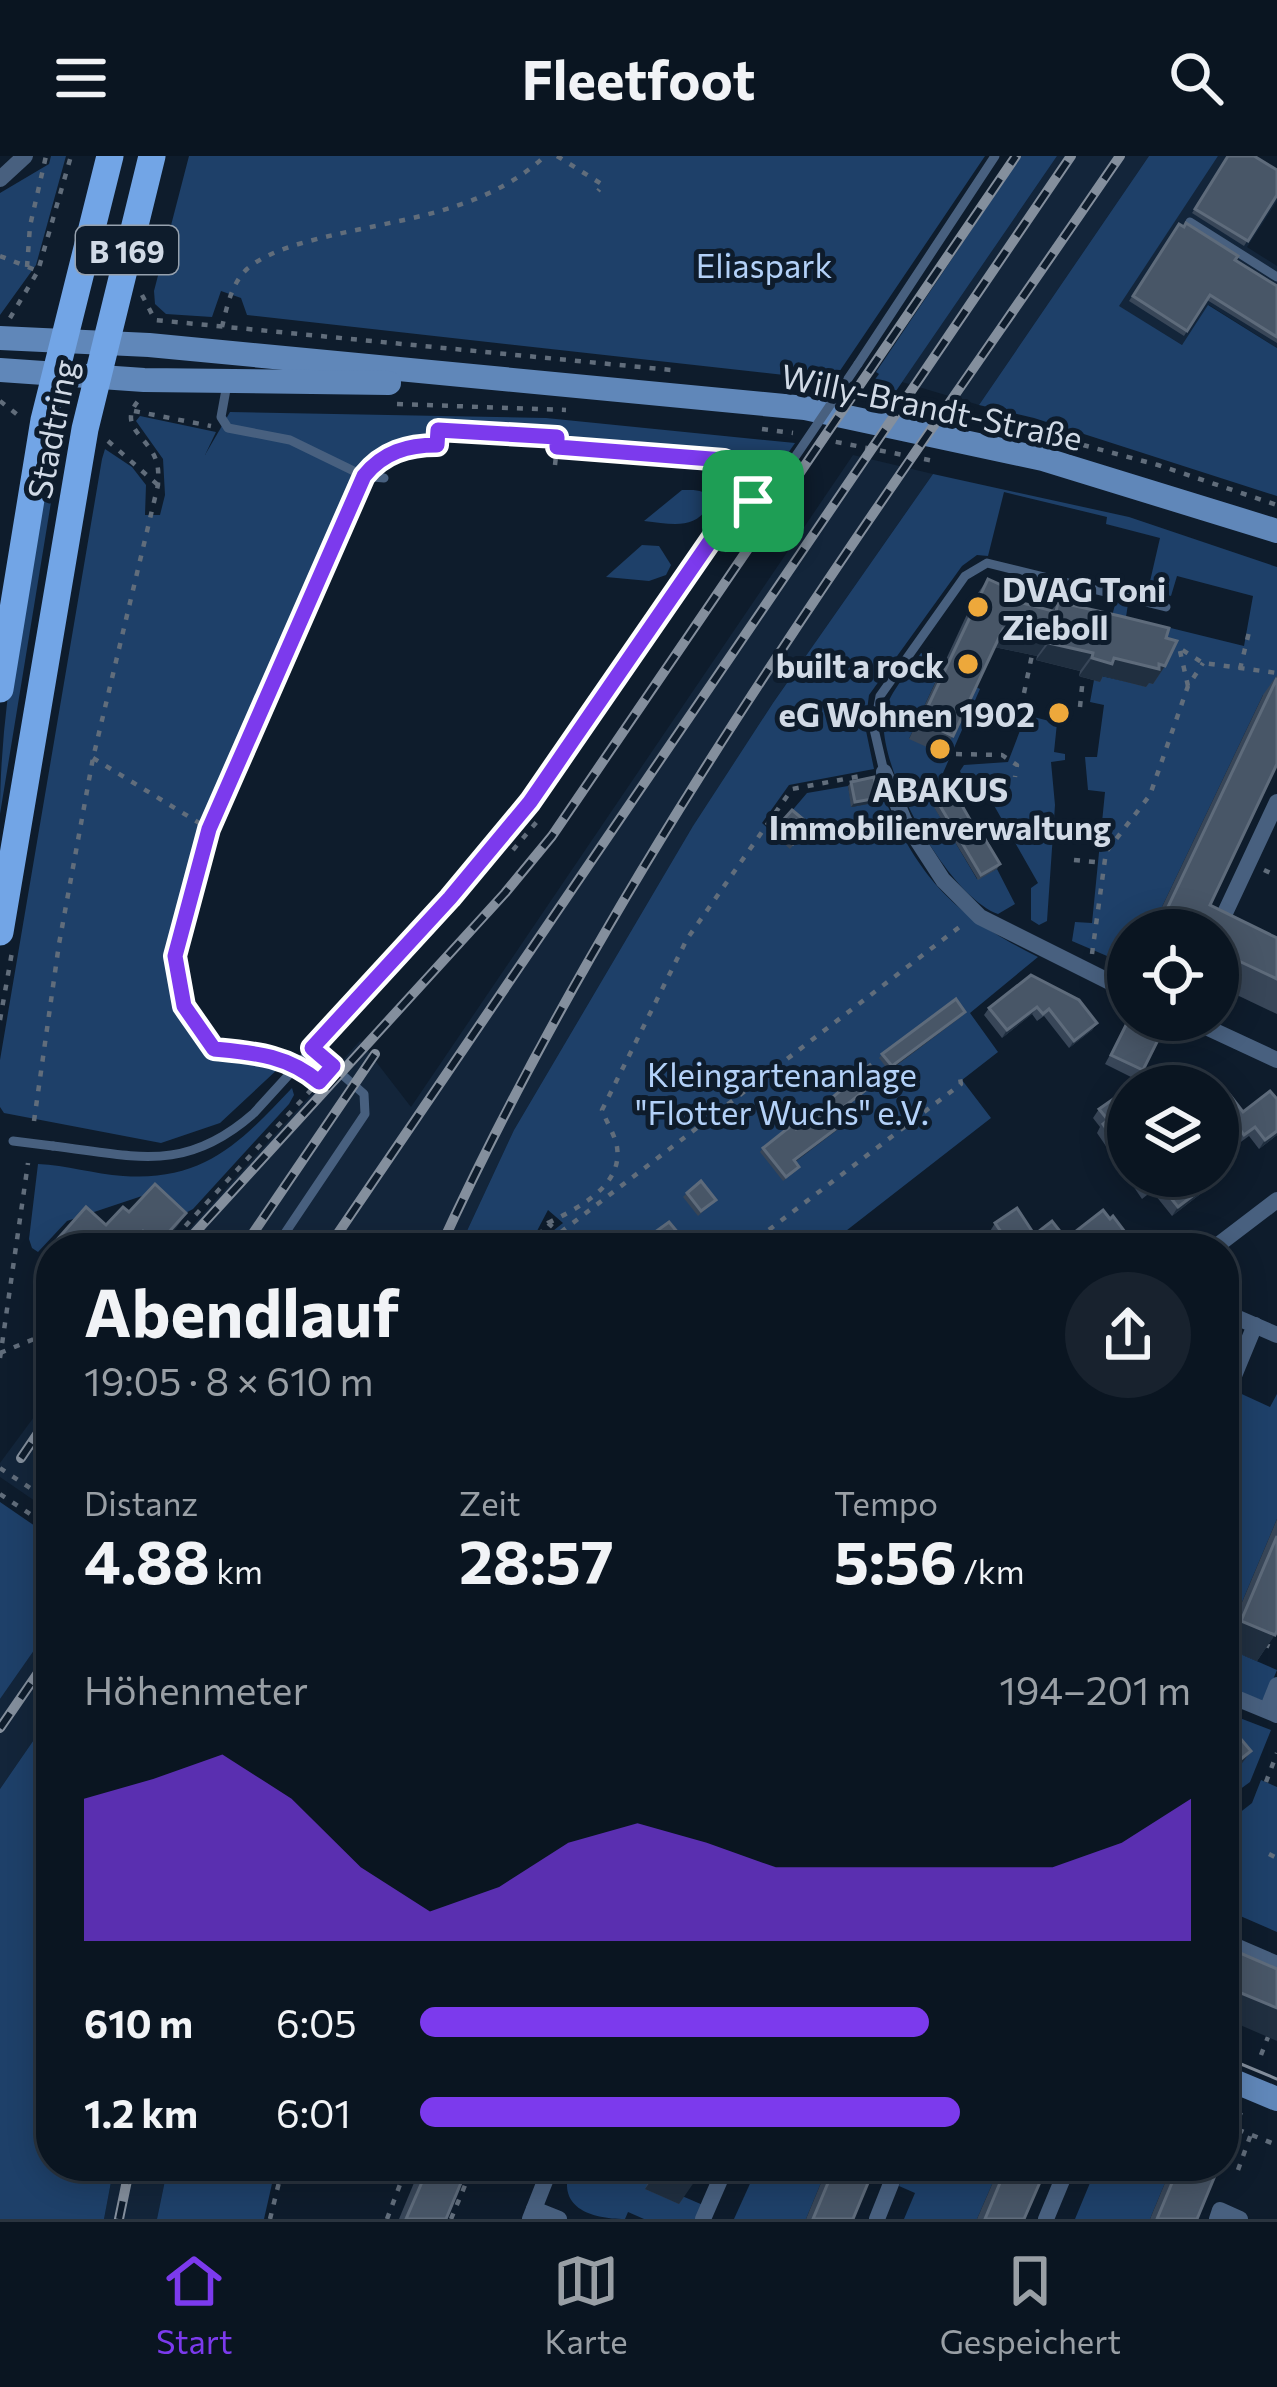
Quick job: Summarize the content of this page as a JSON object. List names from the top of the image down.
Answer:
{
  "streets": {
    "main road": ["B 169", "Willy-Brandt-Straße", "Stadtring"]
  },
  "crossings": [
    ["Willy-Brandt-Straße", "Stadtring"]
  ],
  "parks": ["Eliaspark", "Kleingartenanlage \"Flotter Wuchs\" e.V."],
  "places": [
    "DVAG Toni Zieboll",
    "built a rock",
    "eG Wohnen 1902",
    "ABAKUS Immobilienverwaltung"
  ],
  "page": {
    "header": "Fleetfoot",
    "heading": ["Abendlauf", "19:05 · 8 × 610 m"],
    "stats": [
      ["Distanz", "4.88 km"],
      ["Zeit", "28:57"],
      ["Tempo", "5:56 /km"]
    ],
    "chart": ["Höhenmeter", "194–201 m"],
    "list": [
      {
        "name": "610 m",
        "note": "6:05"
      },
      {
        "name": "1.2 km",
        "note": "6:01"
      }
    ],
    "tabs": ["Start", "Karte", "Gespeichert"]
  }
}
